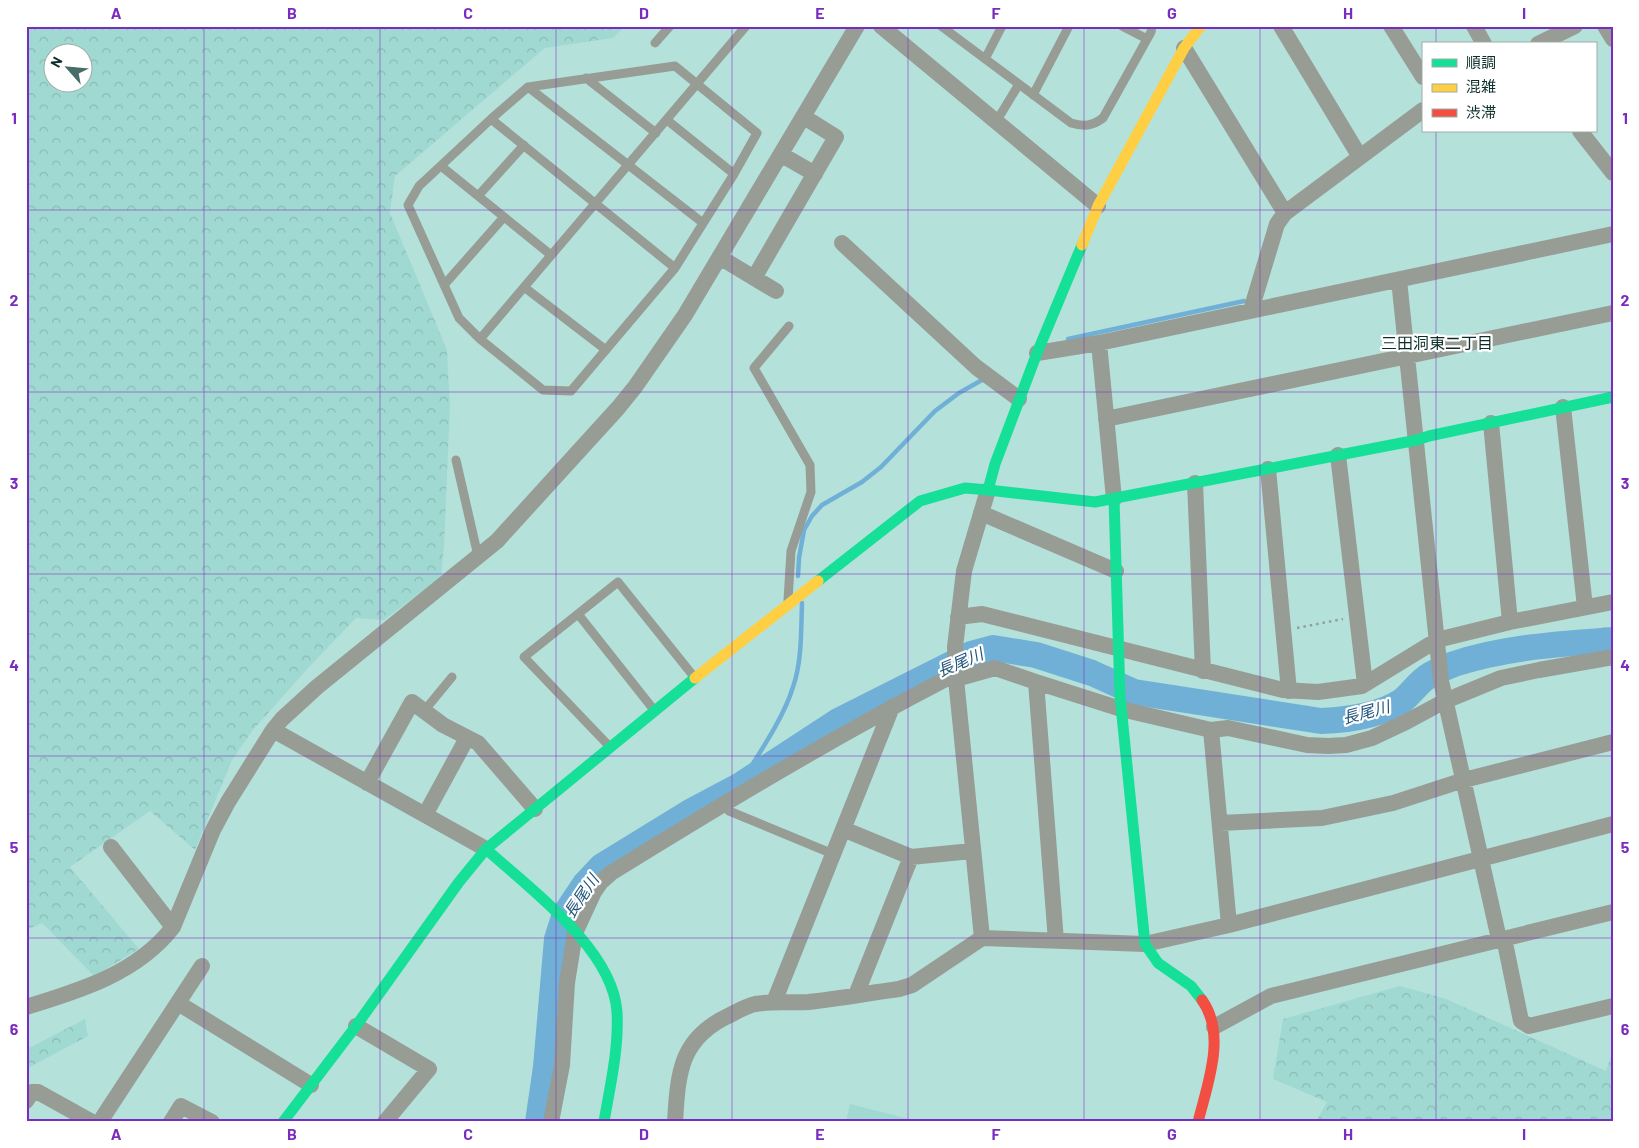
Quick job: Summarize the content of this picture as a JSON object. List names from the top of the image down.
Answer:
{
  "districts": ["三田洞東二丁目"],
  "water": ["長尾川"],
  "legend": ["順調", "混雑", "渋滞"],
  "north": "top left",
  "grid": {
    "columns": [
      "A",
      "B",
      "C",
      "D",
      "E",
      "F",
      "G",
      "H",
      "I"
    ],
    "rows": [
      "1",
      "2",
      "3",
      "4",
      "5",
      "6"
    ]
  }
}
